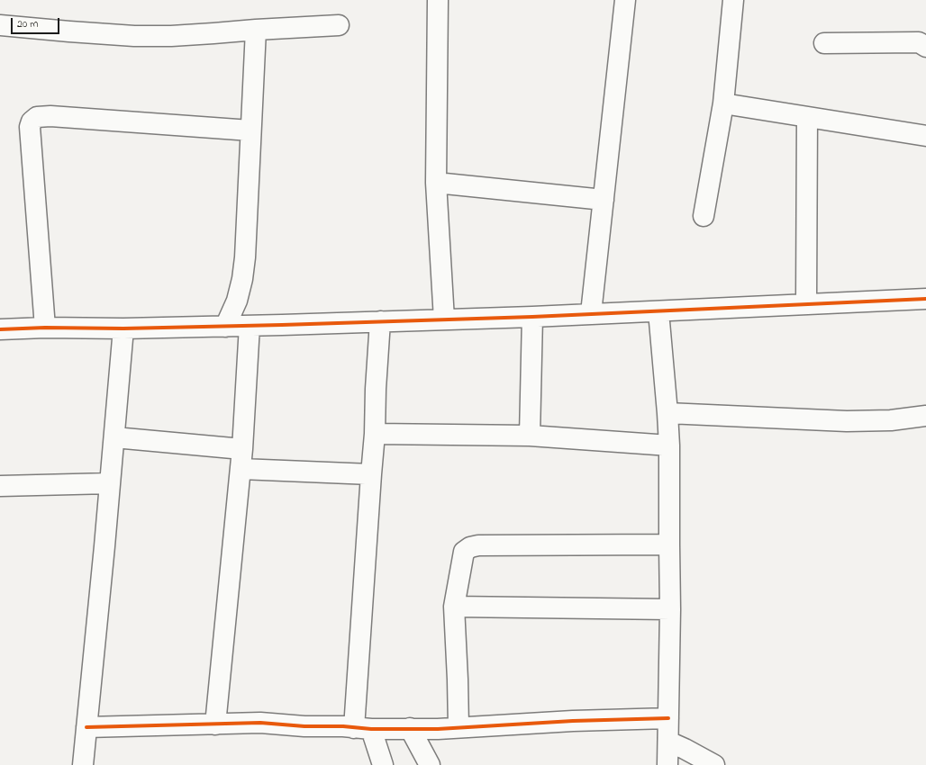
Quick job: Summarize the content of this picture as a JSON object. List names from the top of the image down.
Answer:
{
  "scale_bar": "20 m"
}
